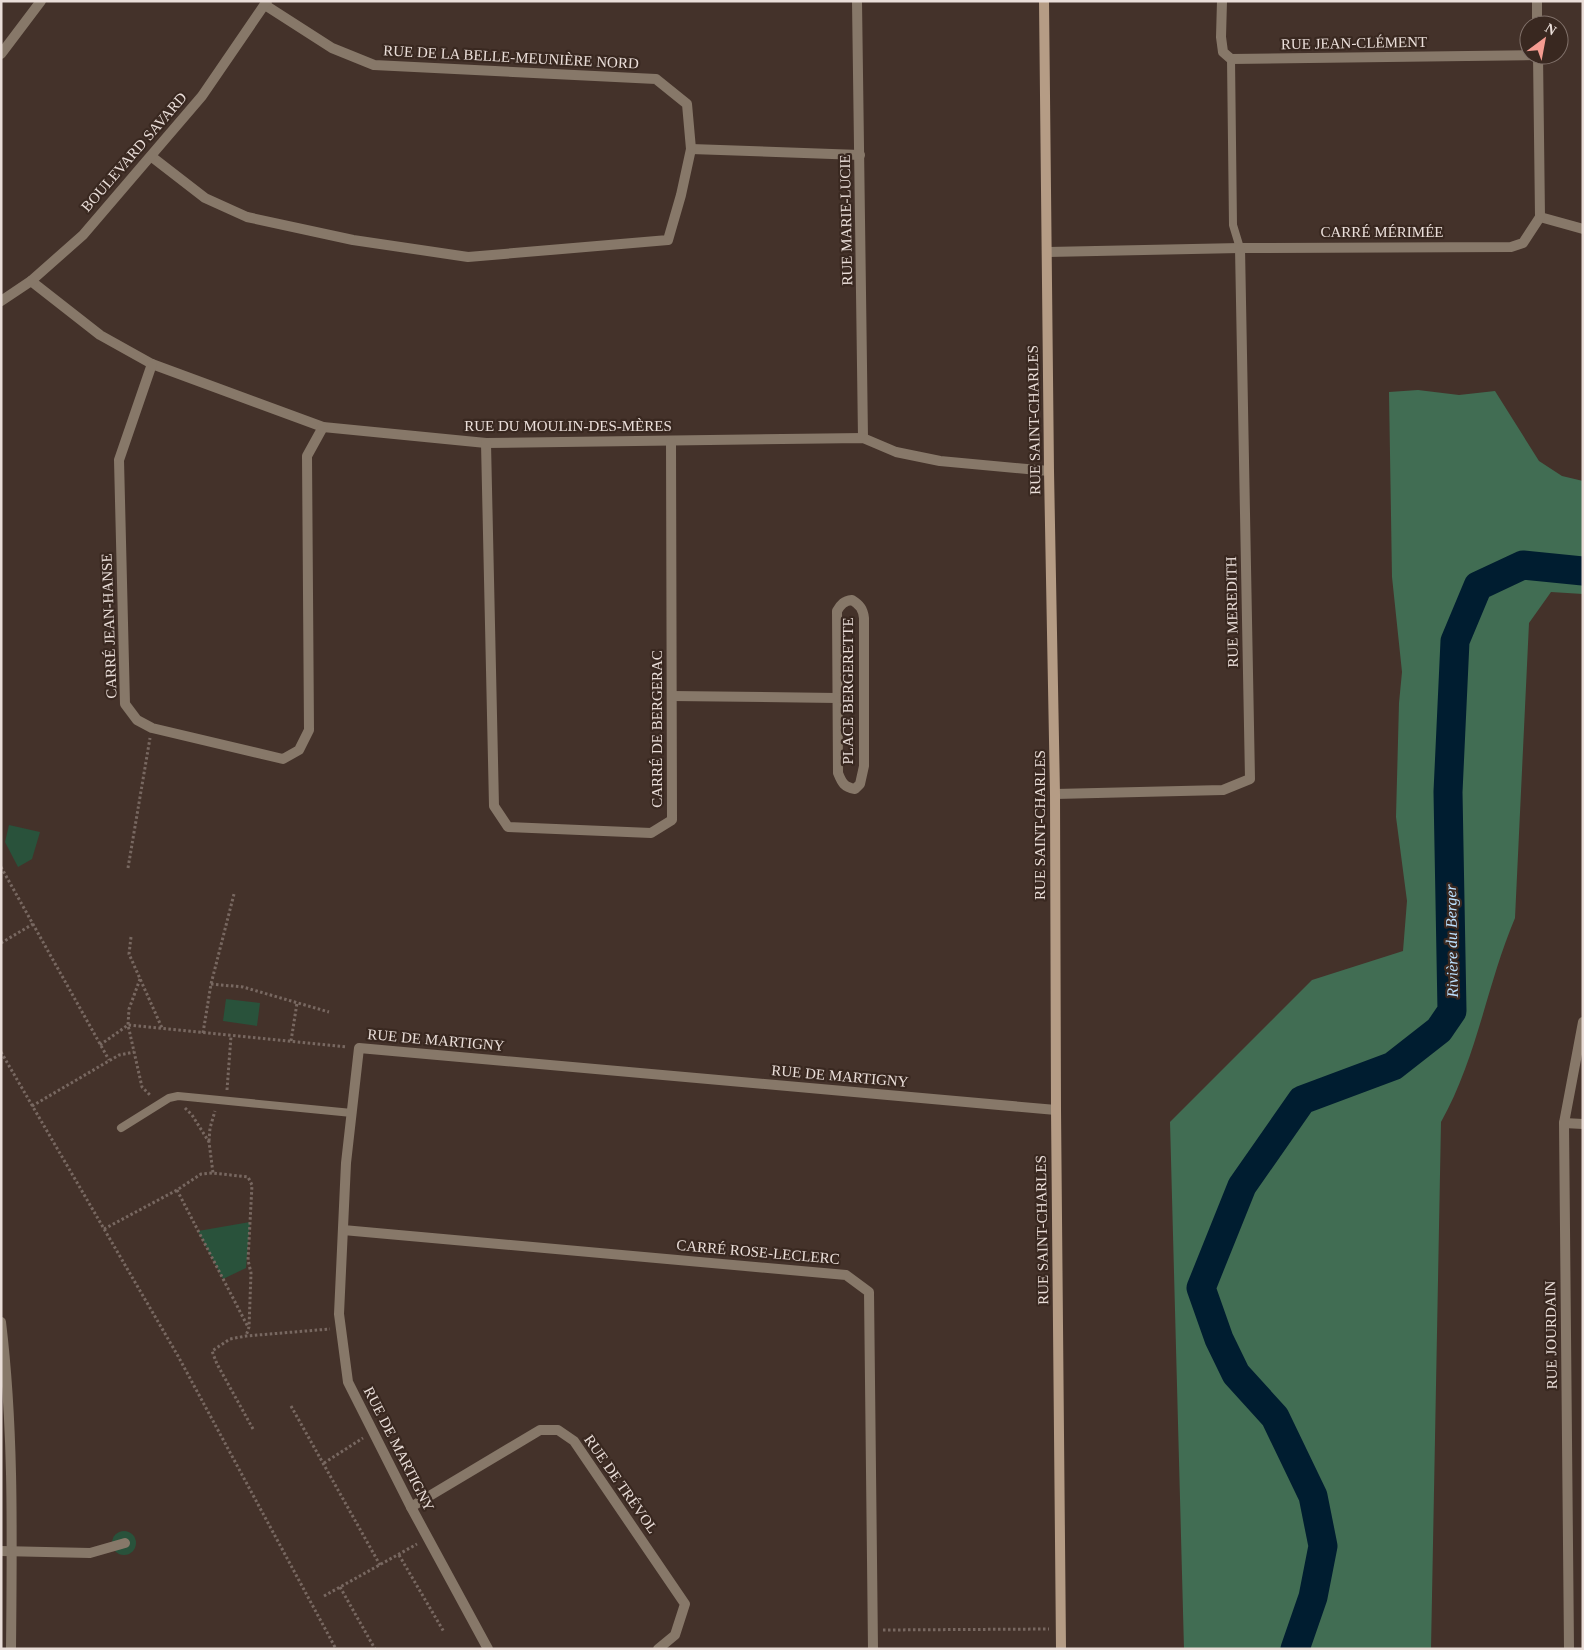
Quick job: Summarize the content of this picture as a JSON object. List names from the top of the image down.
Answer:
{
  "streets": {
    "street": [
      "RUE JEAN-CLÉMENT",
      "RUE DE LA BELLE-MEUNIÈRE NORD",
      "BOULEVARD SAVARD",
      "RUE MARIE-LUCIE",
      "CARRÉ MÉRIMÉE",
      "RUE SAINT-CHARLES",
      "RUE DU MOULIN-DES-MÈRES",
      "RUE MEREDITH",
      "CARRÉ JEAN-HANSE",
      "PLACE BERGERETTE",
      "CARRÉ DE BERGERAC",
      "RUE DE MARTIGNY",
      "CARRÉ ROSE-LECLERC",
      "RUE JOURDAIN",
      "RUE DE TRÉVOL"
    ]
  },
  "crossings": [
    ["RUE DE LA BELLE-MEUNIÈRE NORD", "BOULEVARD SAVARD"],
    ["BOULEVARD SAVARD", "RUE DU MOULIN-DES-MÈRES"],
    ["RUE MARIE-LUCIE", "RUE DU MOULIN-DES-MÈRES"],
    ["CARRÉ MÉRIMÉE", "RUE SAINT-CHARLES"],
    ["CARRÉ MÉRIMÉE", "RUE MEREDITH"],
    ["RUE SAINT-CHARLES", "RUE DU MOULIN-DES-MÈRES"],
    ["RUE SAINT-CHARLES", "RUE MEREDITH"],
    ["RUE SAINT-CHARLES", "RUE DE MARTIGNY"],
    ["RUE DU MOULIN-DES-MÈRES", "CARRÉ JEAN-HANSE"],
    ["RUE DU MOULIN-DES-MÈRES", "CARRÉ DE BERGERAC"],
    ["PLACE BERGERETTE", "CARRÉ DE BERGERAC"],
    ["RUE DE MARTIGNY", "CARRÉ ROSE-LECLERC"],
    ["RUE DE MARTIGNY", "RUE DE TRÉVOL"]
  ],
  "water": ["Rivière du Berger"],
  "north": "top right"
}
